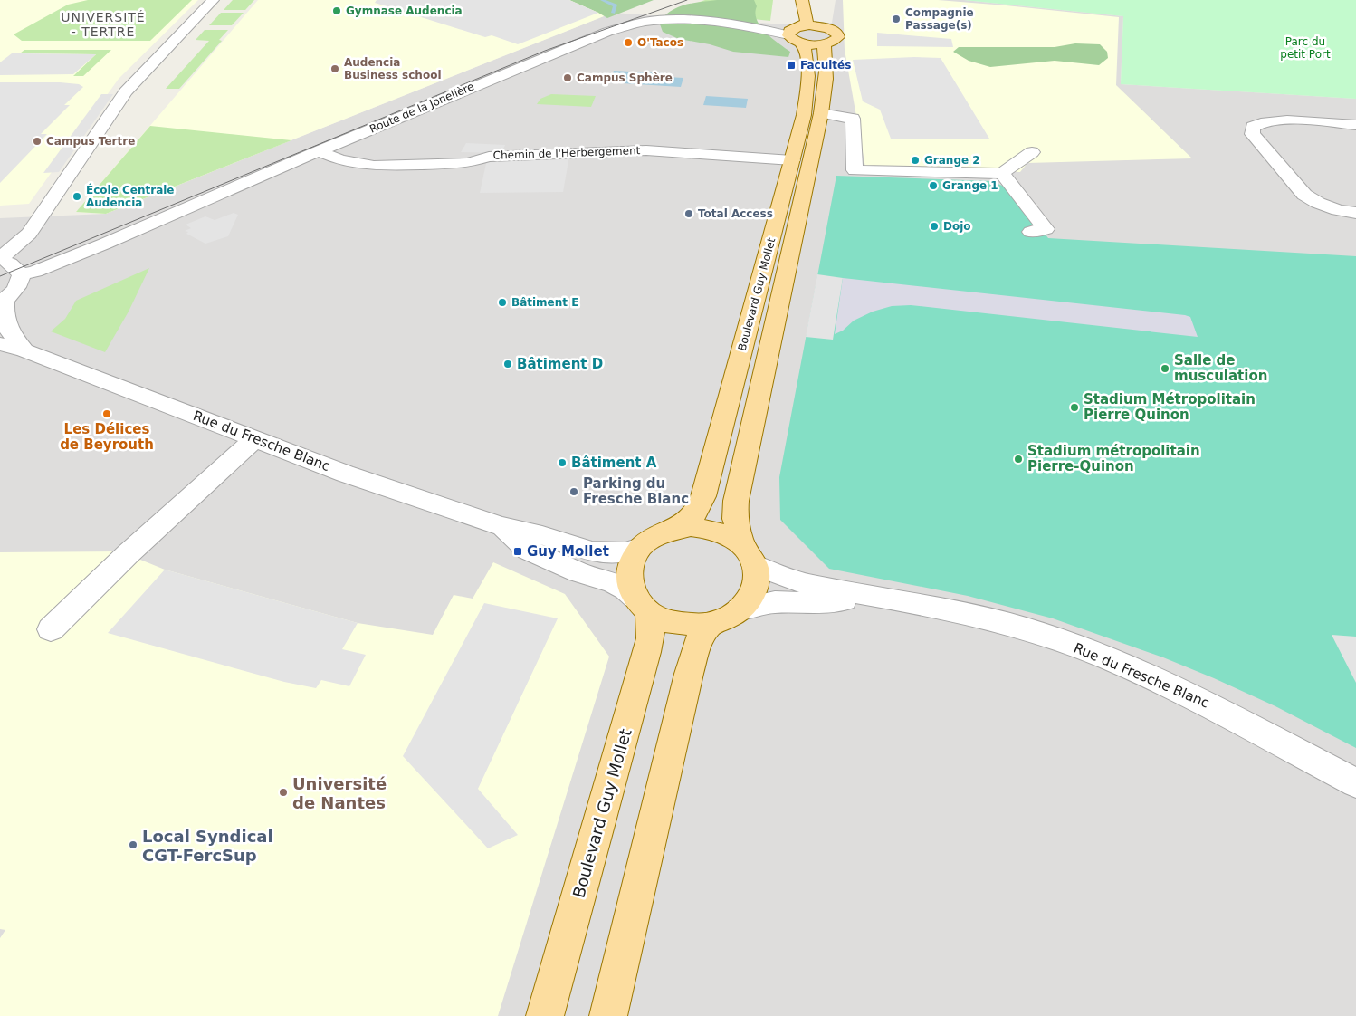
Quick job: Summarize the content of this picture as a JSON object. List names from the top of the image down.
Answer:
{
  "streets": {
    "main road": ["Boulevard Guy Mollet"],
    "street": ["Route de la Jonelière", "Chemin de l'Herbergement", "Rue du Fresche Blanc"]
  },
  "crossings": [
    ["Route de la Jonelière", "Chemin de l'Herbergement"],
    ["Route de la Jonelière", "Boulevard Guy Mollet"],
    ["Route de la Jonelière", "Rue du Fresche Blanc"],
    ["Chemin de l'Herbergement", "Boulevard Guy Mollet"],
    ["Boulevard Guy Mollet", "Rue du Fresche Blanc"]
  ],
  "districts": ["UNIVERSITÉ - TERTRE"],
  "parks": ["Parc du petit Port"],
  "places": {
    "other": [
      "Gymnase Audencia",
      "Compagnie Passage(s)",
      "O'Tacos",
      "Audencia Business school",
      "Campus Sphère",
      "Campus Tertre",
      "Grange 2",
      "Grange 1",
      "École Centrale Audencia",
      "Total Access",
      "Dojo",
      "Bâtiment E",
      "Bâtiment D",
      "Salle de musculation",
      "Stadium Métropolitain Pierre Quinon",
      "Les Délices de Beyrouth",
      "Stadium métropolitain Pierre-Quinon",
      "Bâtiment A",
      "Parking du Fresche Blanc",
      "Université de Nantes",
      "Local Syndical CGT-FercSup"
    ],
    "transit": ["Facultés", "Guy Mollet"]
  }
}
